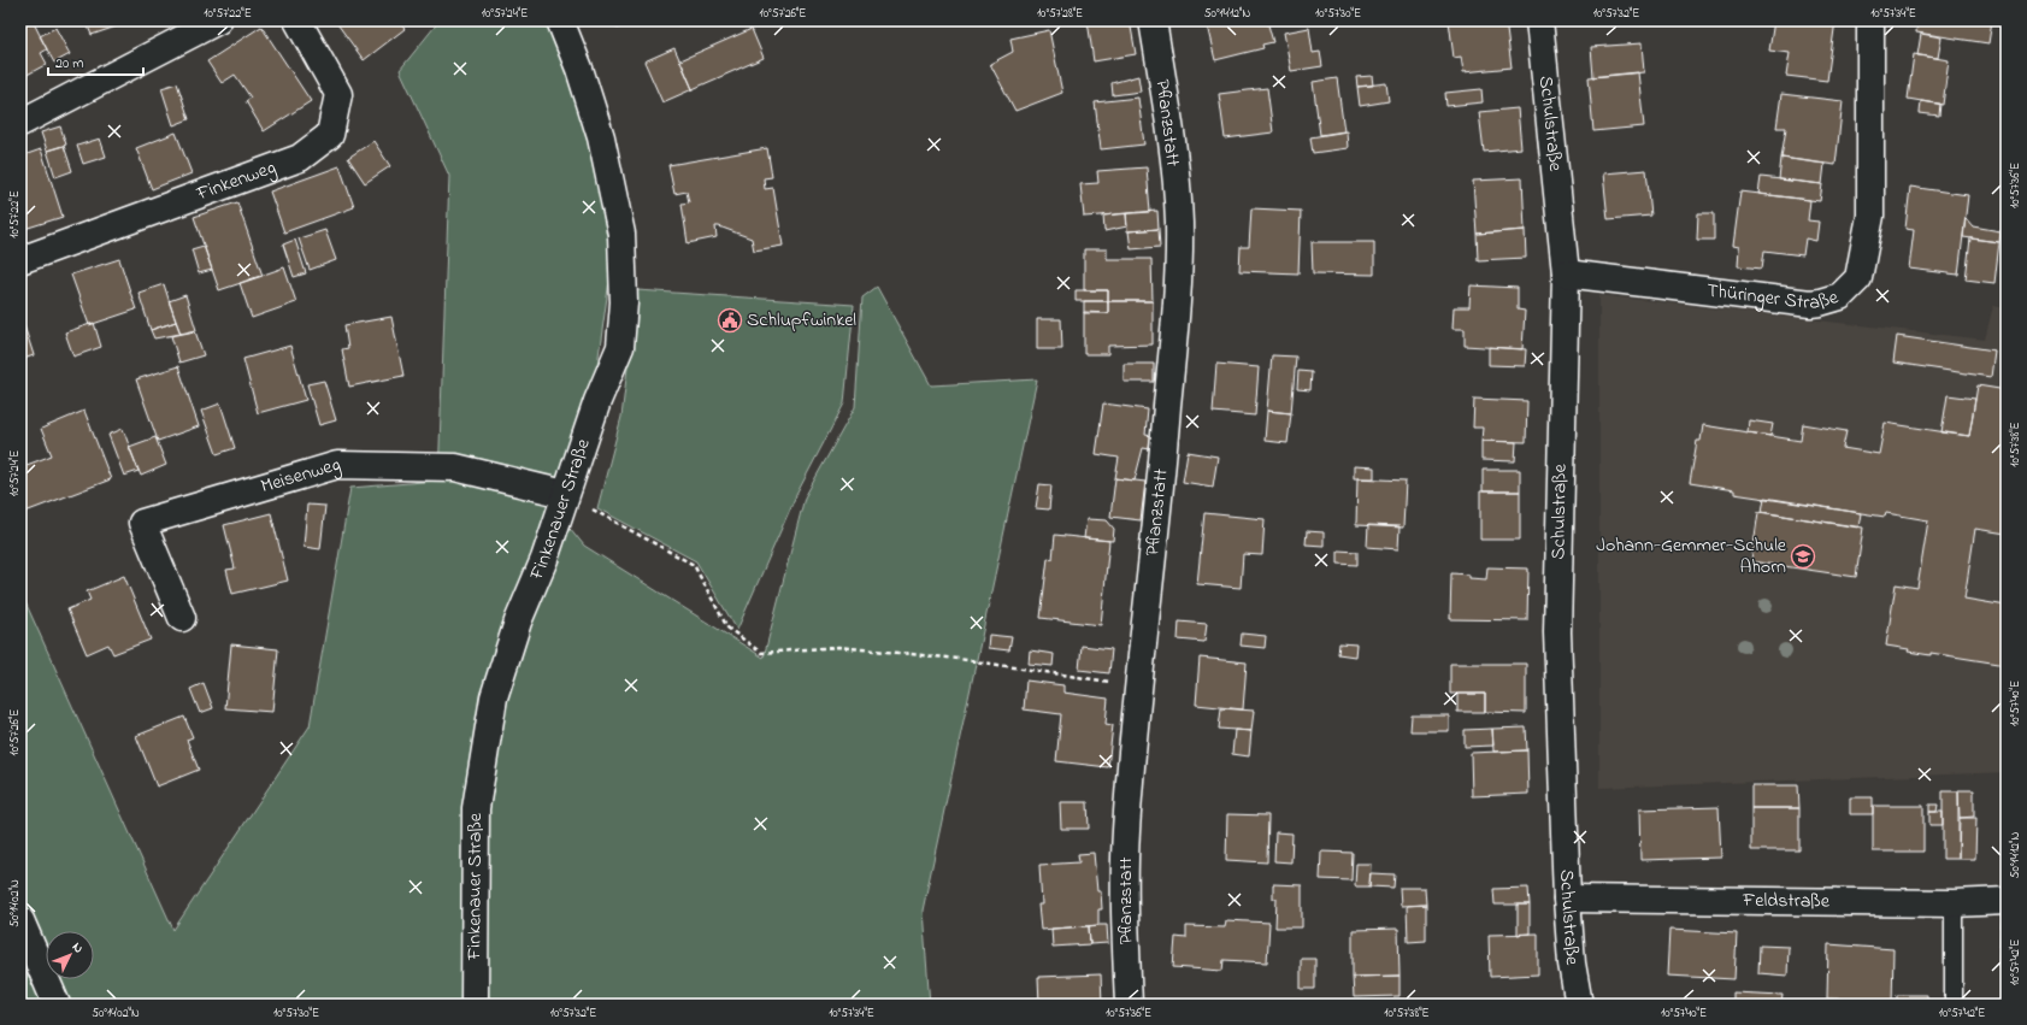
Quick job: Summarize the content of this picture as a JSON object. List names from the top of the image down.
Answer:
{
  "streets": {
    "street": [
      "Pflanzstatt",
      "Schulstraße",
      "Finkenweg",
      "Thüringer Straße",
      "Meisenweg",
      "Finkenauer Straße",
      "Feldstraße"
    ]
  },
  "crossings": [
    ["Schulstraße", "Thüringer Straße"],
    ["Schulstraße", "Feldstraße"],
    ["Meisenweg", "Finkenauer Straße"]
  ],
  "places": {
    "public building": ["Schlupfwinkel"],
    "school or university": ["Johann-Gemmer-Schule Ahorn"]
  },
  "scale_bar": "20 m",
  "north": "top right",
  "coordinates": [
    "10°57'22\"E",
    "10°57'24\"E",
    "10°57'26\"E",
    "10°57'28\"E",
    "50°14'12\"N",
    "10°57'30\"E",
    "10°57'32\"E",
    "10°57'34\"E",
    "10°57'36\"E",
    "10°57'38\"E",
    "10°57'40\"E",
    "50°14'02\"N",
    "10°57'42\"E"
  ]
}
